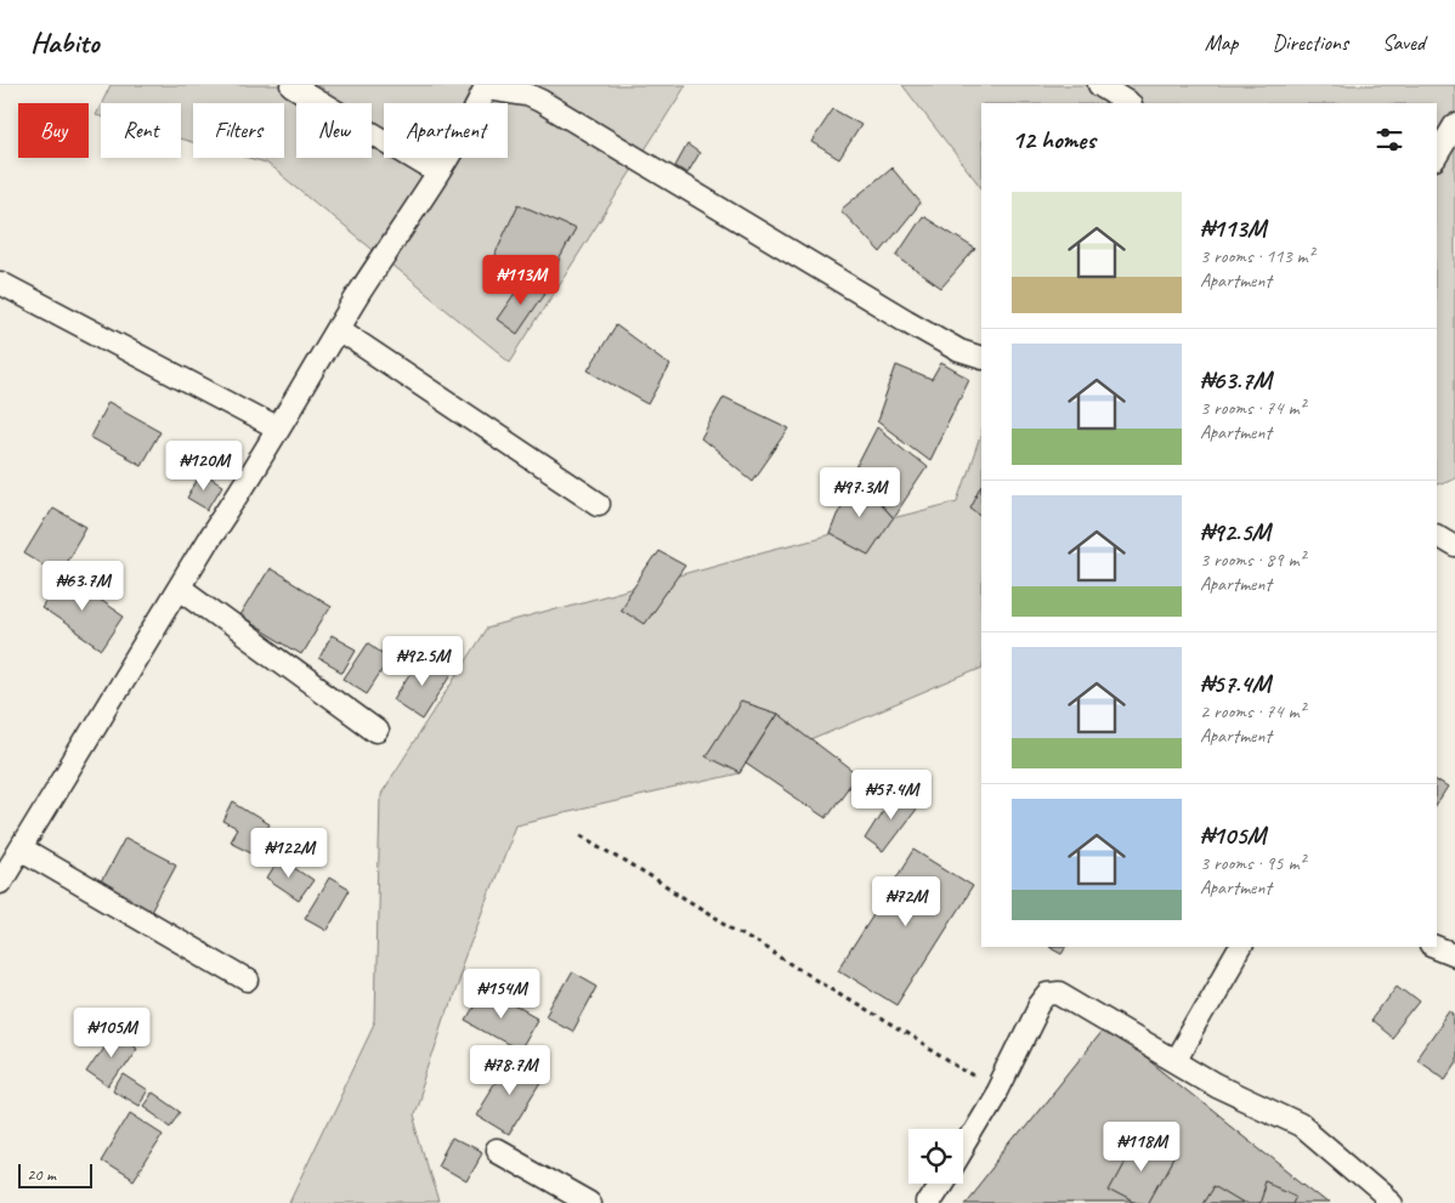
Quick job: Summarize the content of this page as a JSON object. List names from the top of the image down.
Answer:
{
  "scale_bar": "20 m",
  "page": {
    "header": "Habito",
    "nav": ["Map", "Directions", "Saved"],
    "chip": [
      "Buy",
      "Rent",
      "Filters",
      "New",
      "Apartment"
    ],
    "heading": "12 homes",
    "list": [
      {
        "name": "₦113M",
        "note": "3 rooms · 113 m² · Apartment"
      },
      {
        "name": "₦63.7M",
        "note": "3 rooms · 74 m² · Apartment"
      },
      {
        "name": "₦92.5M",
        "note": "3 rooms · 89 m² · Apartment"
      },
      {
        "name": "₦57.4M",
        "note": "2 rooms · 74 m² · Apartment"
      },
      {
        "name": "₦105M",
        "note": "3 rooms · 95 m² · Apartment"
      }
    ],
    "price": [
      "₦113M",
      "₦120M",
      "₦97.3M",
      "₦63.7M",
      "₦92.5M",
      "₦57.4M",
      "₦122M",
      "₦72M",
      "₦154M",
      "₦105M",
      "₦78.7M",
      "₦118M"
    ],
    "scale": "20 m"
  }
}
